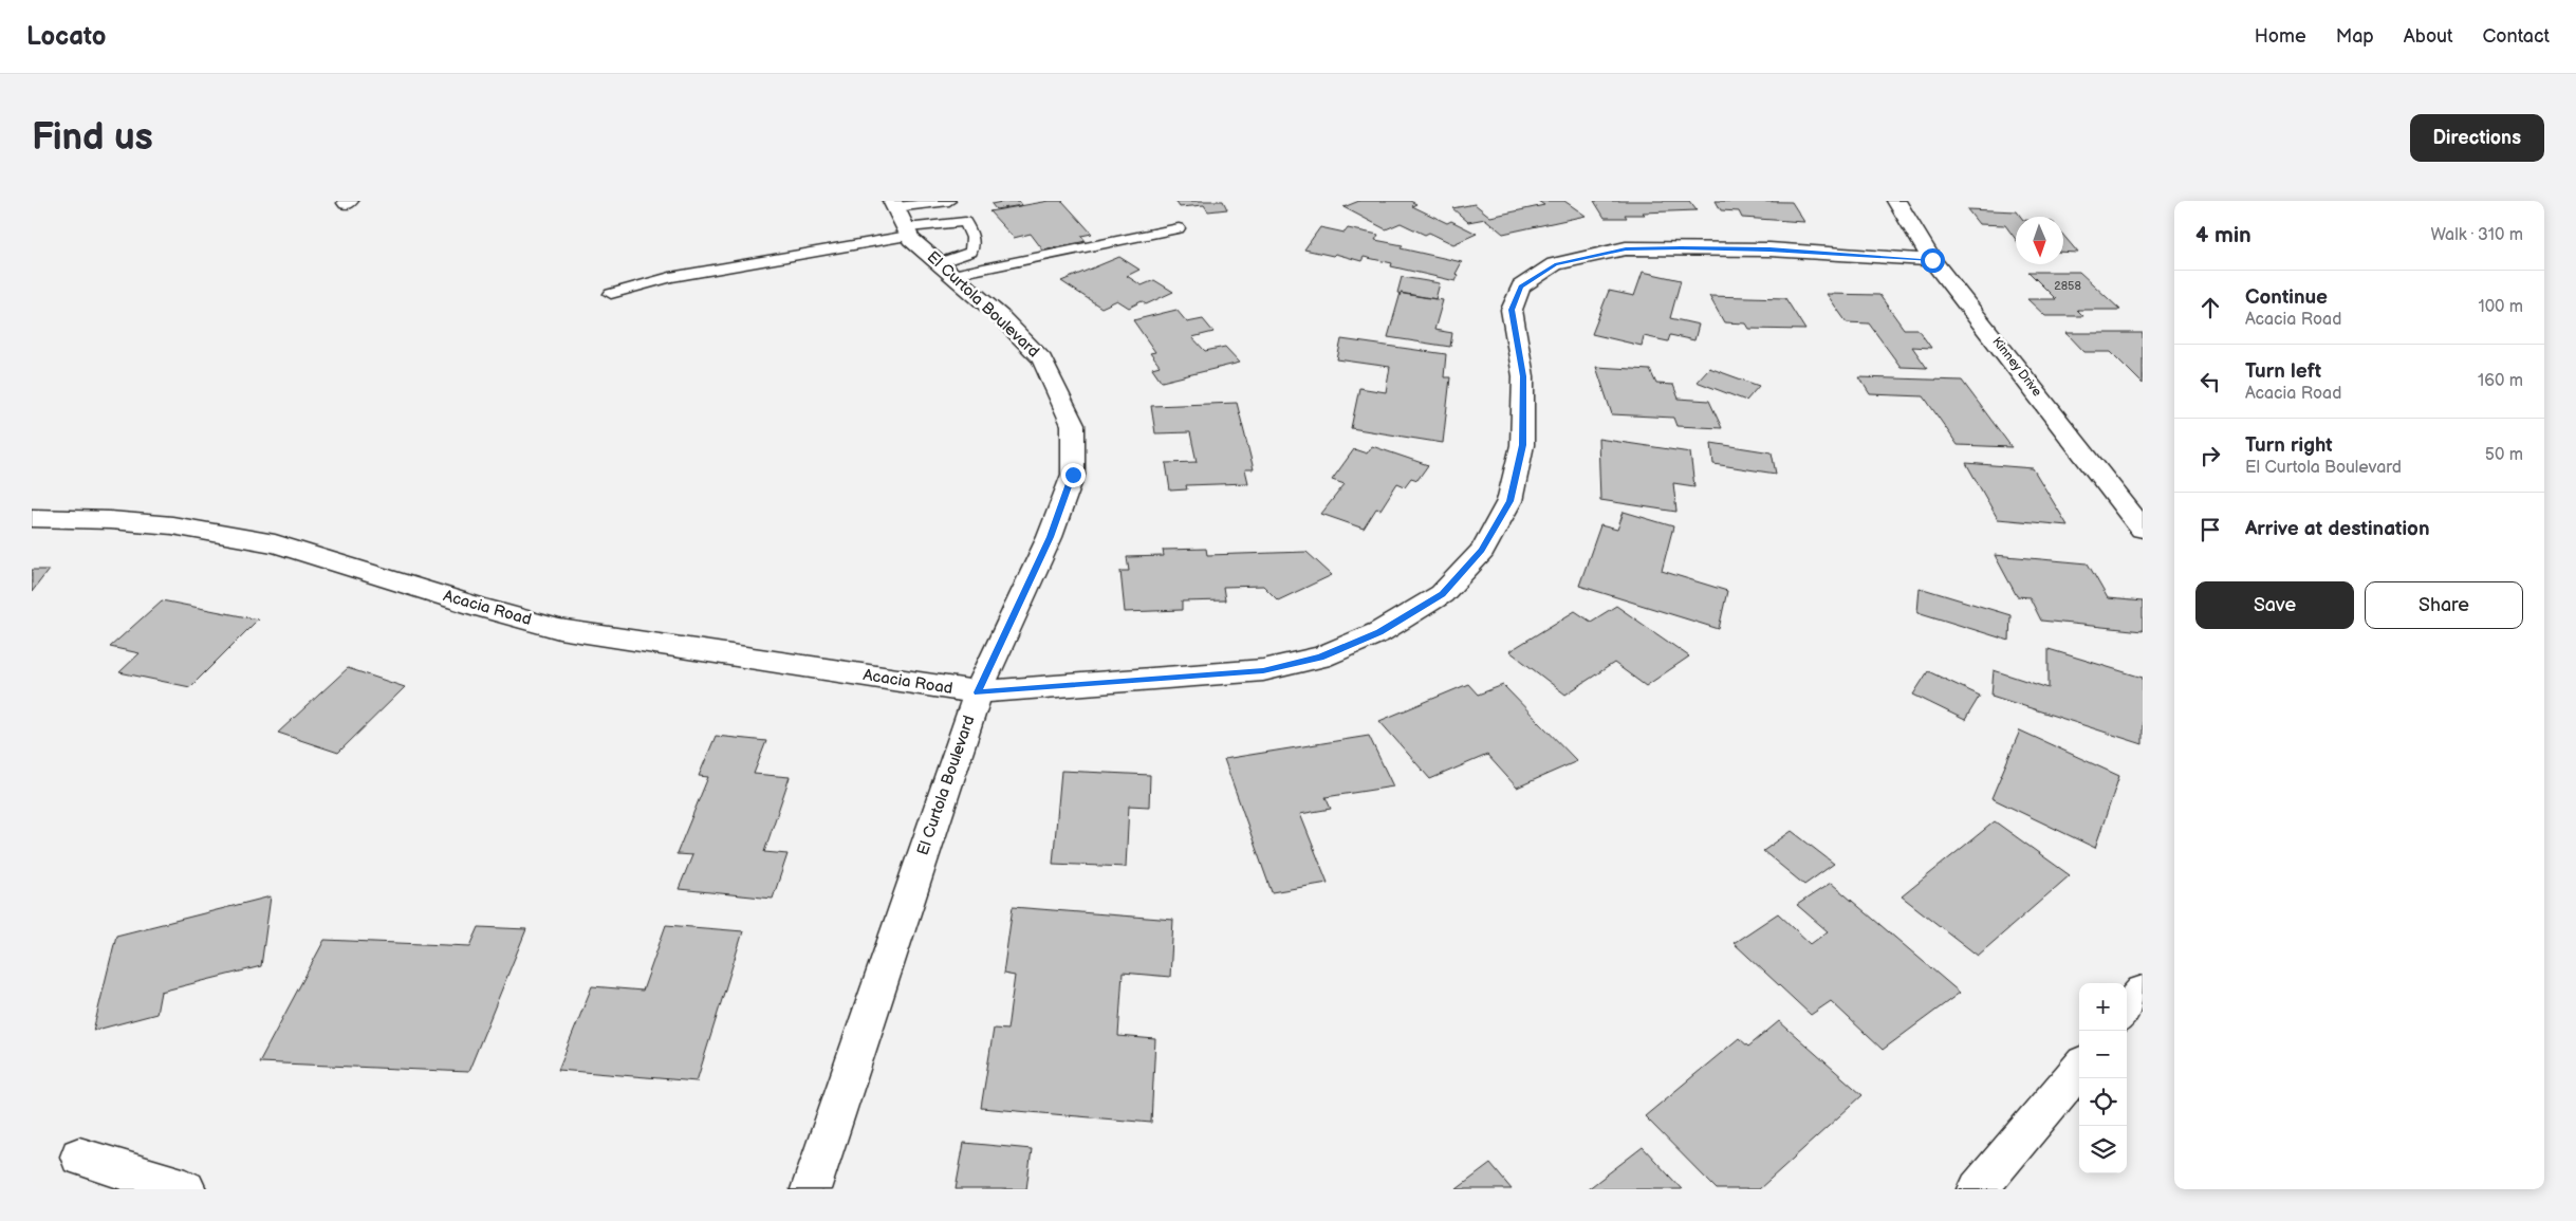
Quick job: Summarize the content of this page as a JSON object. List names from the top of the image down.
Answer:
{
  "streets": {
    "street": ["El Curtola Boulevard", "Kinney Drive", "Acacia Road"]
  },
  "crossings": [
    ["El Curtola Boulevard", "Acacia Road"],
    ["Kinney Drive", "Acacia Road"]
  ],
  "house_numbers": ["2858"],
  "north": "bottom",
  "page": {
    "header": "Locato",
    "nav": [
      "Home",
      "Map",
      "About",
      "Contact"
    ],
    "buttons": [
      "Directions",
      ["Save", "Share"]
    ],
    "title": "Find us",
    "heading": ["4 min", "Walk · 310 m"],
    "list": [
      ["Continue", "Acacia Road", "100 m"],
      ["Turn left", "Acacia Road", "160 m"],
      ["Turn right", "El Curtola Boulevard", "50 m"],
      "Arrive at destination"
    ],
    "map_buttons": ["+", "−"]
  }
}
